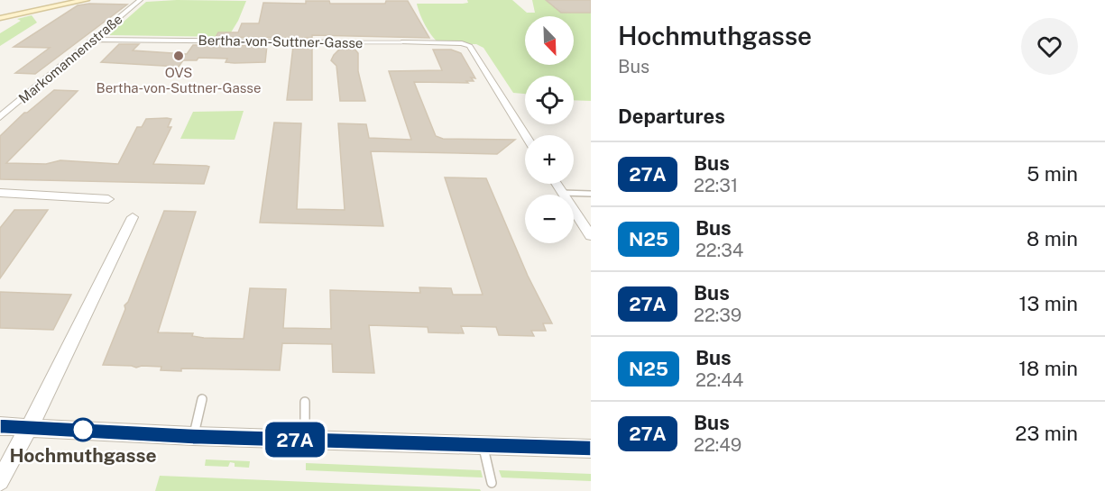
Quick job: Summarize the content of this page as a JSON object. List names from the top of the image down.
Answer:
{
  "streets": {
    "street": ["Bertha-von-Suttner-Gasse", "Markomannenstraße"]
  },
  "crossings": [
    ["Bertha-von-Suttner-Gasse", "Markomannenstraße"]
  ],
  "places": ["OVS Bertha-von-Suttner-Gasse", "Hochmuthgasse"],
  "lines": ["bus line 27A"],
  "north": "bottom right",
  "page": {
    "on_map": "27A",
    "heading": [
      ["Hochmuthgasse", "Bus"],
      "Departures"
    ],
    "map_buttons": ["+", "−"],
    "list": [
      {
        "mark": "27A",
        "name": "Bus",
        "note": "22:31",
        "value": "5 min"
      },
      {
        "mark": "N25",
        "name": "Bus",
        "note": "22:34",
        "value": "8 min"
      },
      {
        "mark": "27A",
        "name": "Bus",
        "note": "22:39",
        "value": "13 min"
      },
      {
        "mark": "N25",
        "name": "Bus",
        "note": "22:44",
        "value": "18 min"
      },
      {
        "mark": "27A",
        "name": "Bus",
        "note": "22:49",
        "value": "23 min"
      }
    ]
  }
}
